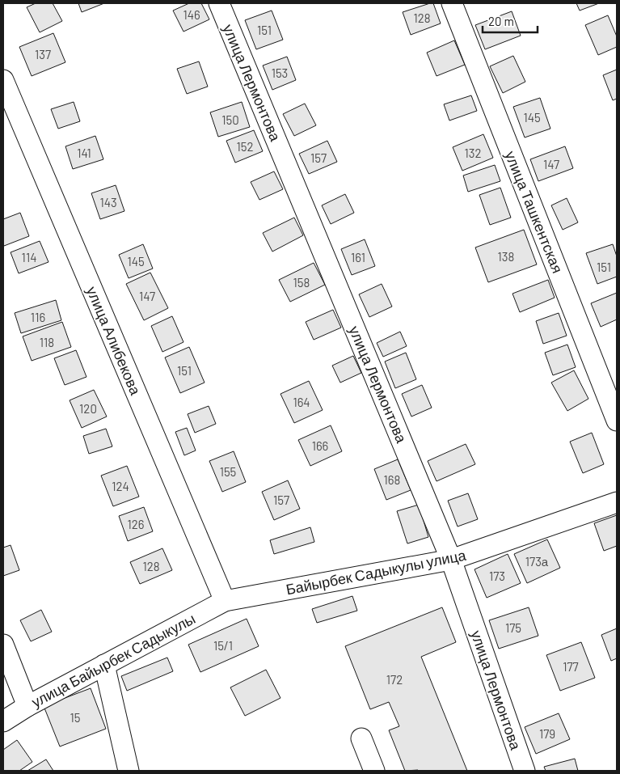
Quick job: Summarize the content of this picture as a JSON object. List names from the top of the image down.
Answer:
{
  "streets": {
    "street": [
      "улица Лермонтова",
      "улица Ташкентская",
      "улица Алибекова",
      "Байырбек Садыкулы улица",
      "улица Байырбек Садыкулы"
    ]
  },
  "crossings": [
    ["улица Лермонтова", "Байырбек Садыкулы улица"],
    ["улица Алибекова", "Байырбек Садыкулы улица"],
    ["улица Алибекова", "улица Байырбек Садыкулы"],
    ["Байырбек Садыкулы улица", "улица Байырбек Садыкулы"]
  ],
  "house_numbers": [
    "146",
    "128",
    "151",
    "137",
    "153",
    "145",
    "150",
    "152",
    "141",
    "132",
    "157",
    "147",
    "143",
    "138",
    "114",
    "161",
    "145",
    "151",
    "158",
    "147",
    "116",
    "118",
    "151",
    "164",
    "120",
    "166",
    "155",
    "168",
    "124",
    "157",
    "126",
    "173а",
    "128",
    "173",
    "175",
    "15/1",
    "177",
    "172",
    "15",
    "179"
  ],
  "scale_bar": "20 m"
}
